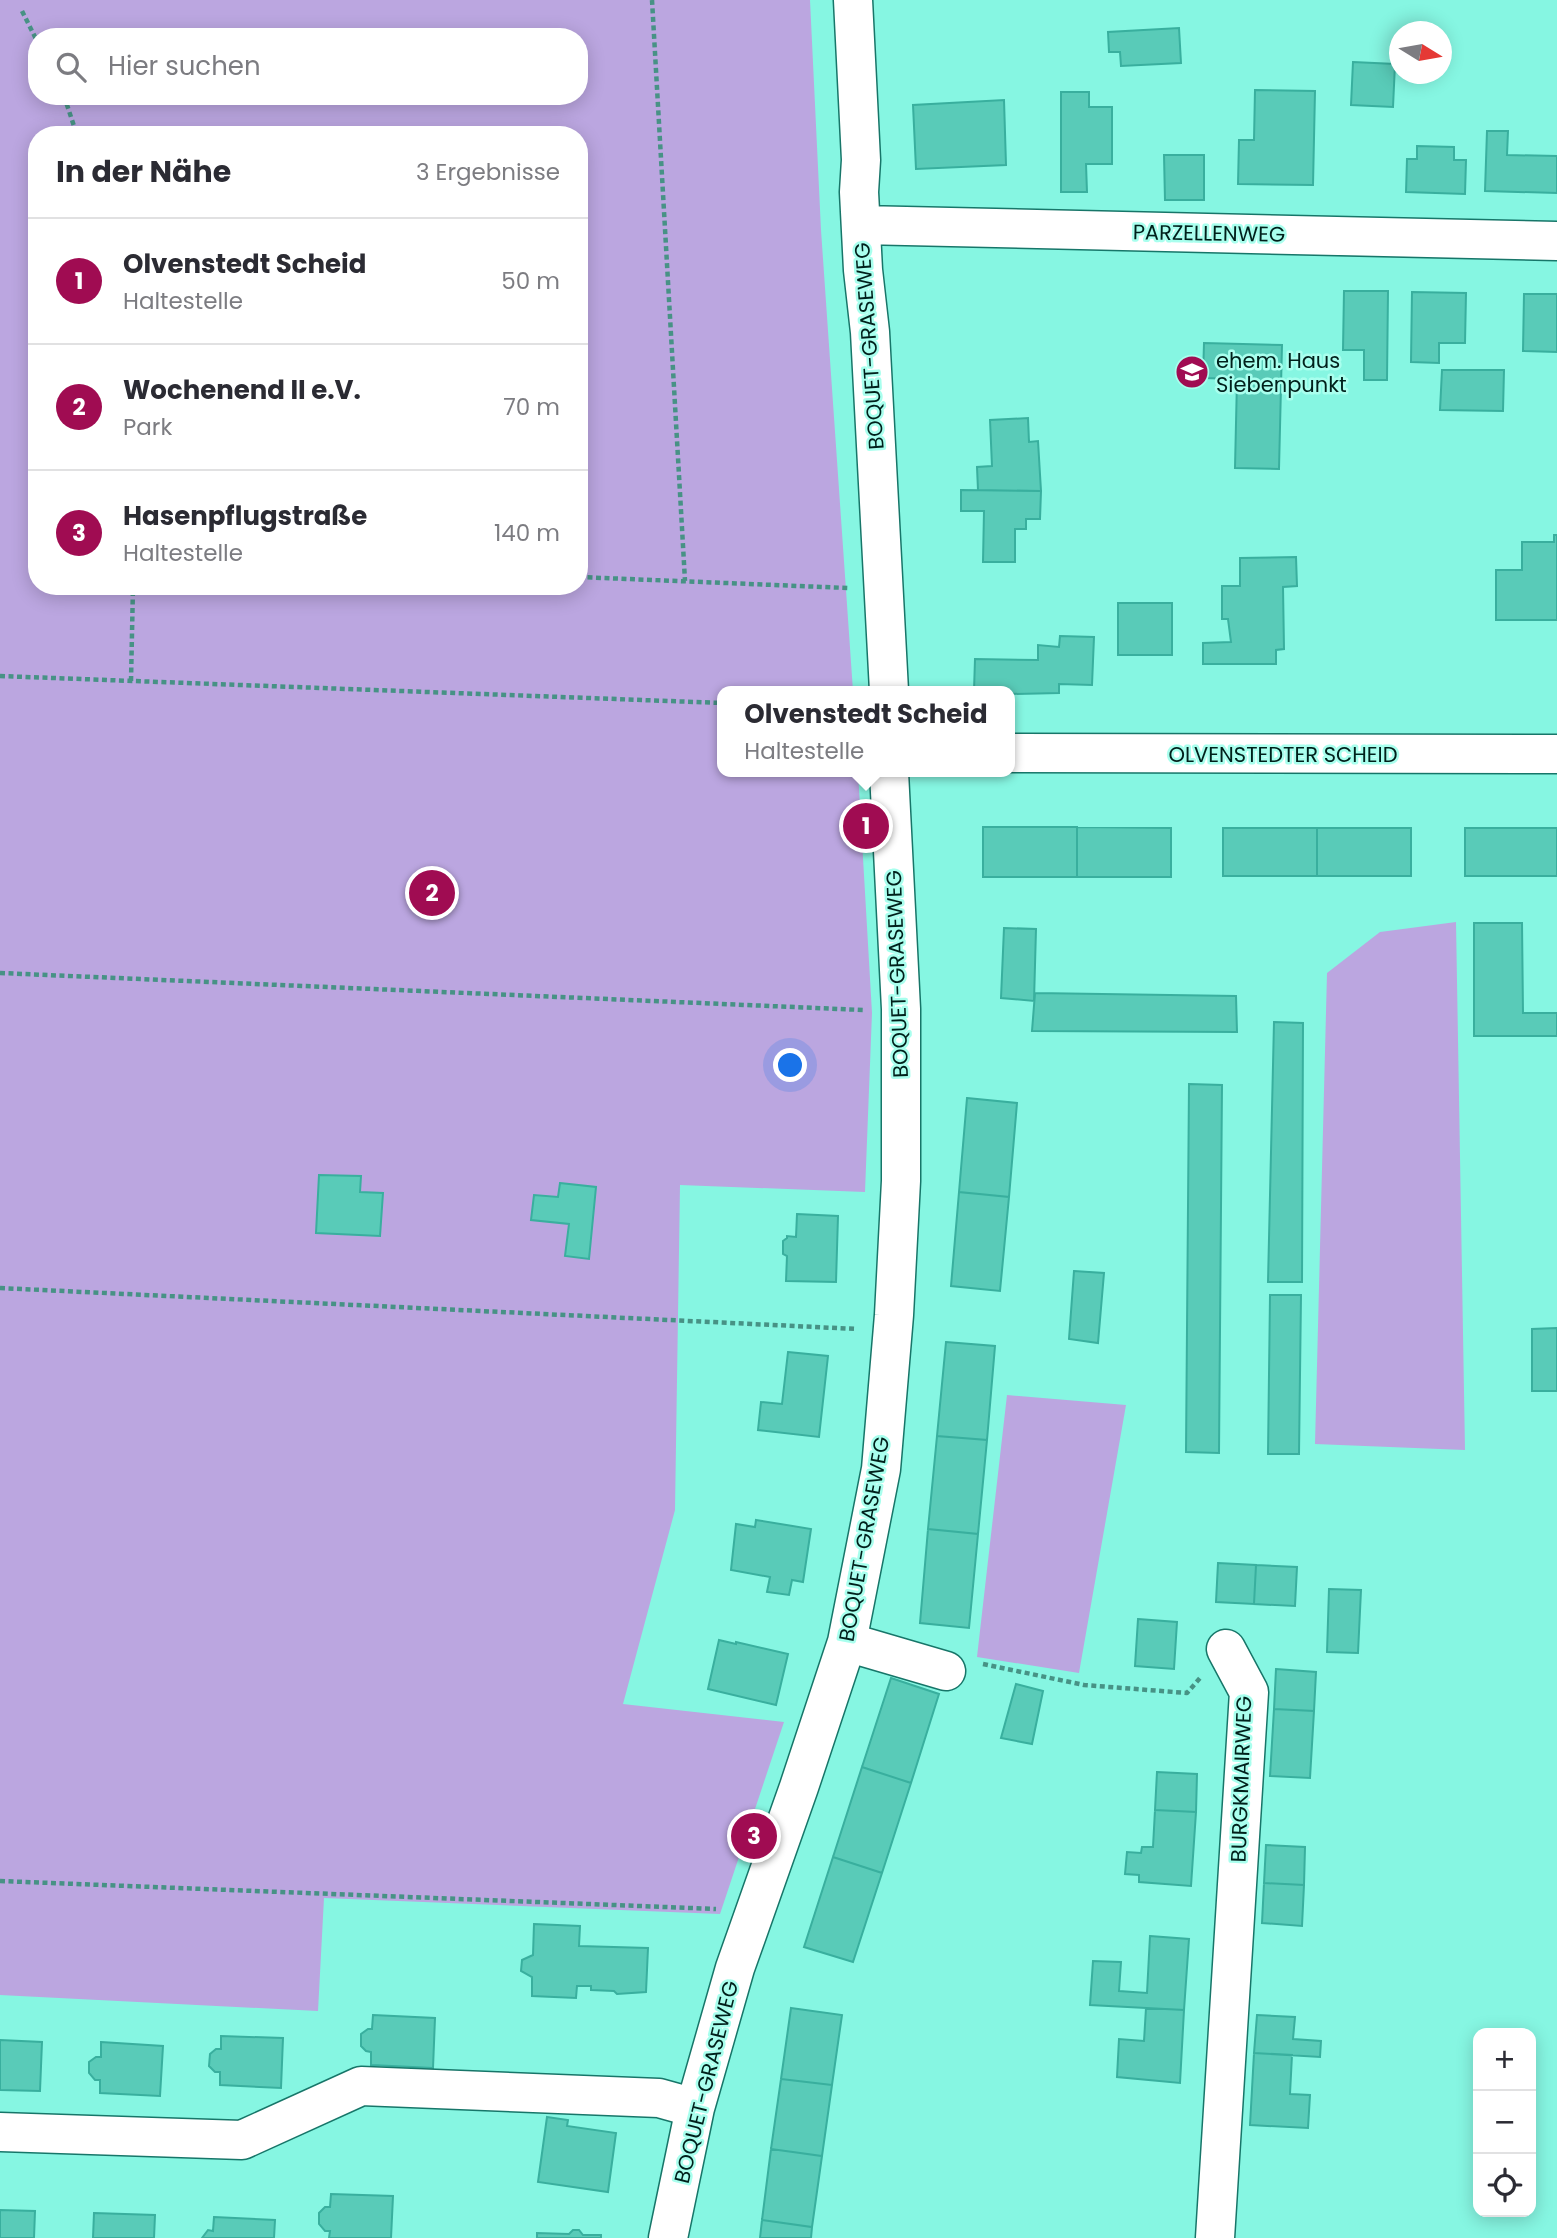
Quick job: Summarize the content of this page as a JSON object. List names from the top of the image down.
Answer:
{
  "streets": {
    "street": [
      "PARZELLENWEG",
      "BOQUET-GRASEWEG",
      "OLVENSTEDTER SCHEID",
      "BURGKMAIRWEG"
    ]
  },
  "crossings": [
    ["PARZELLENWEG", "BOQUET-GRASEWEG"]
  ],
  "places": {
    "school or university": ["ehem. Haus Siebenpunkt"]
  },
  "north": "right",
  "page": {
    "search": "Hier suchen",
    "heading": ["In der Nähe", "3 Ergebnisse"],
    "list": [
      {
        "mark": "1",
        "name": "Olvenstedt Scheid",
        "note": "Haltestelle",
        "value": "50 m"
      },
      {
        "mark": "2",
        "name": "Wochenend II e.V.",
        "note": "Park",
        "value": "70 m"
      },
      {
        "mark": "3",
        "name": "Hasenpflugstraße",
        "note": "Haltestelle",
        "value": "140 m"
      }
    ],
    "popup": ["Olvenstedt Scheid", "Haltestelle"],
    "pins": ["1", "2", "3"],
    "map_buttons": ["+", "−"]
  }
}
